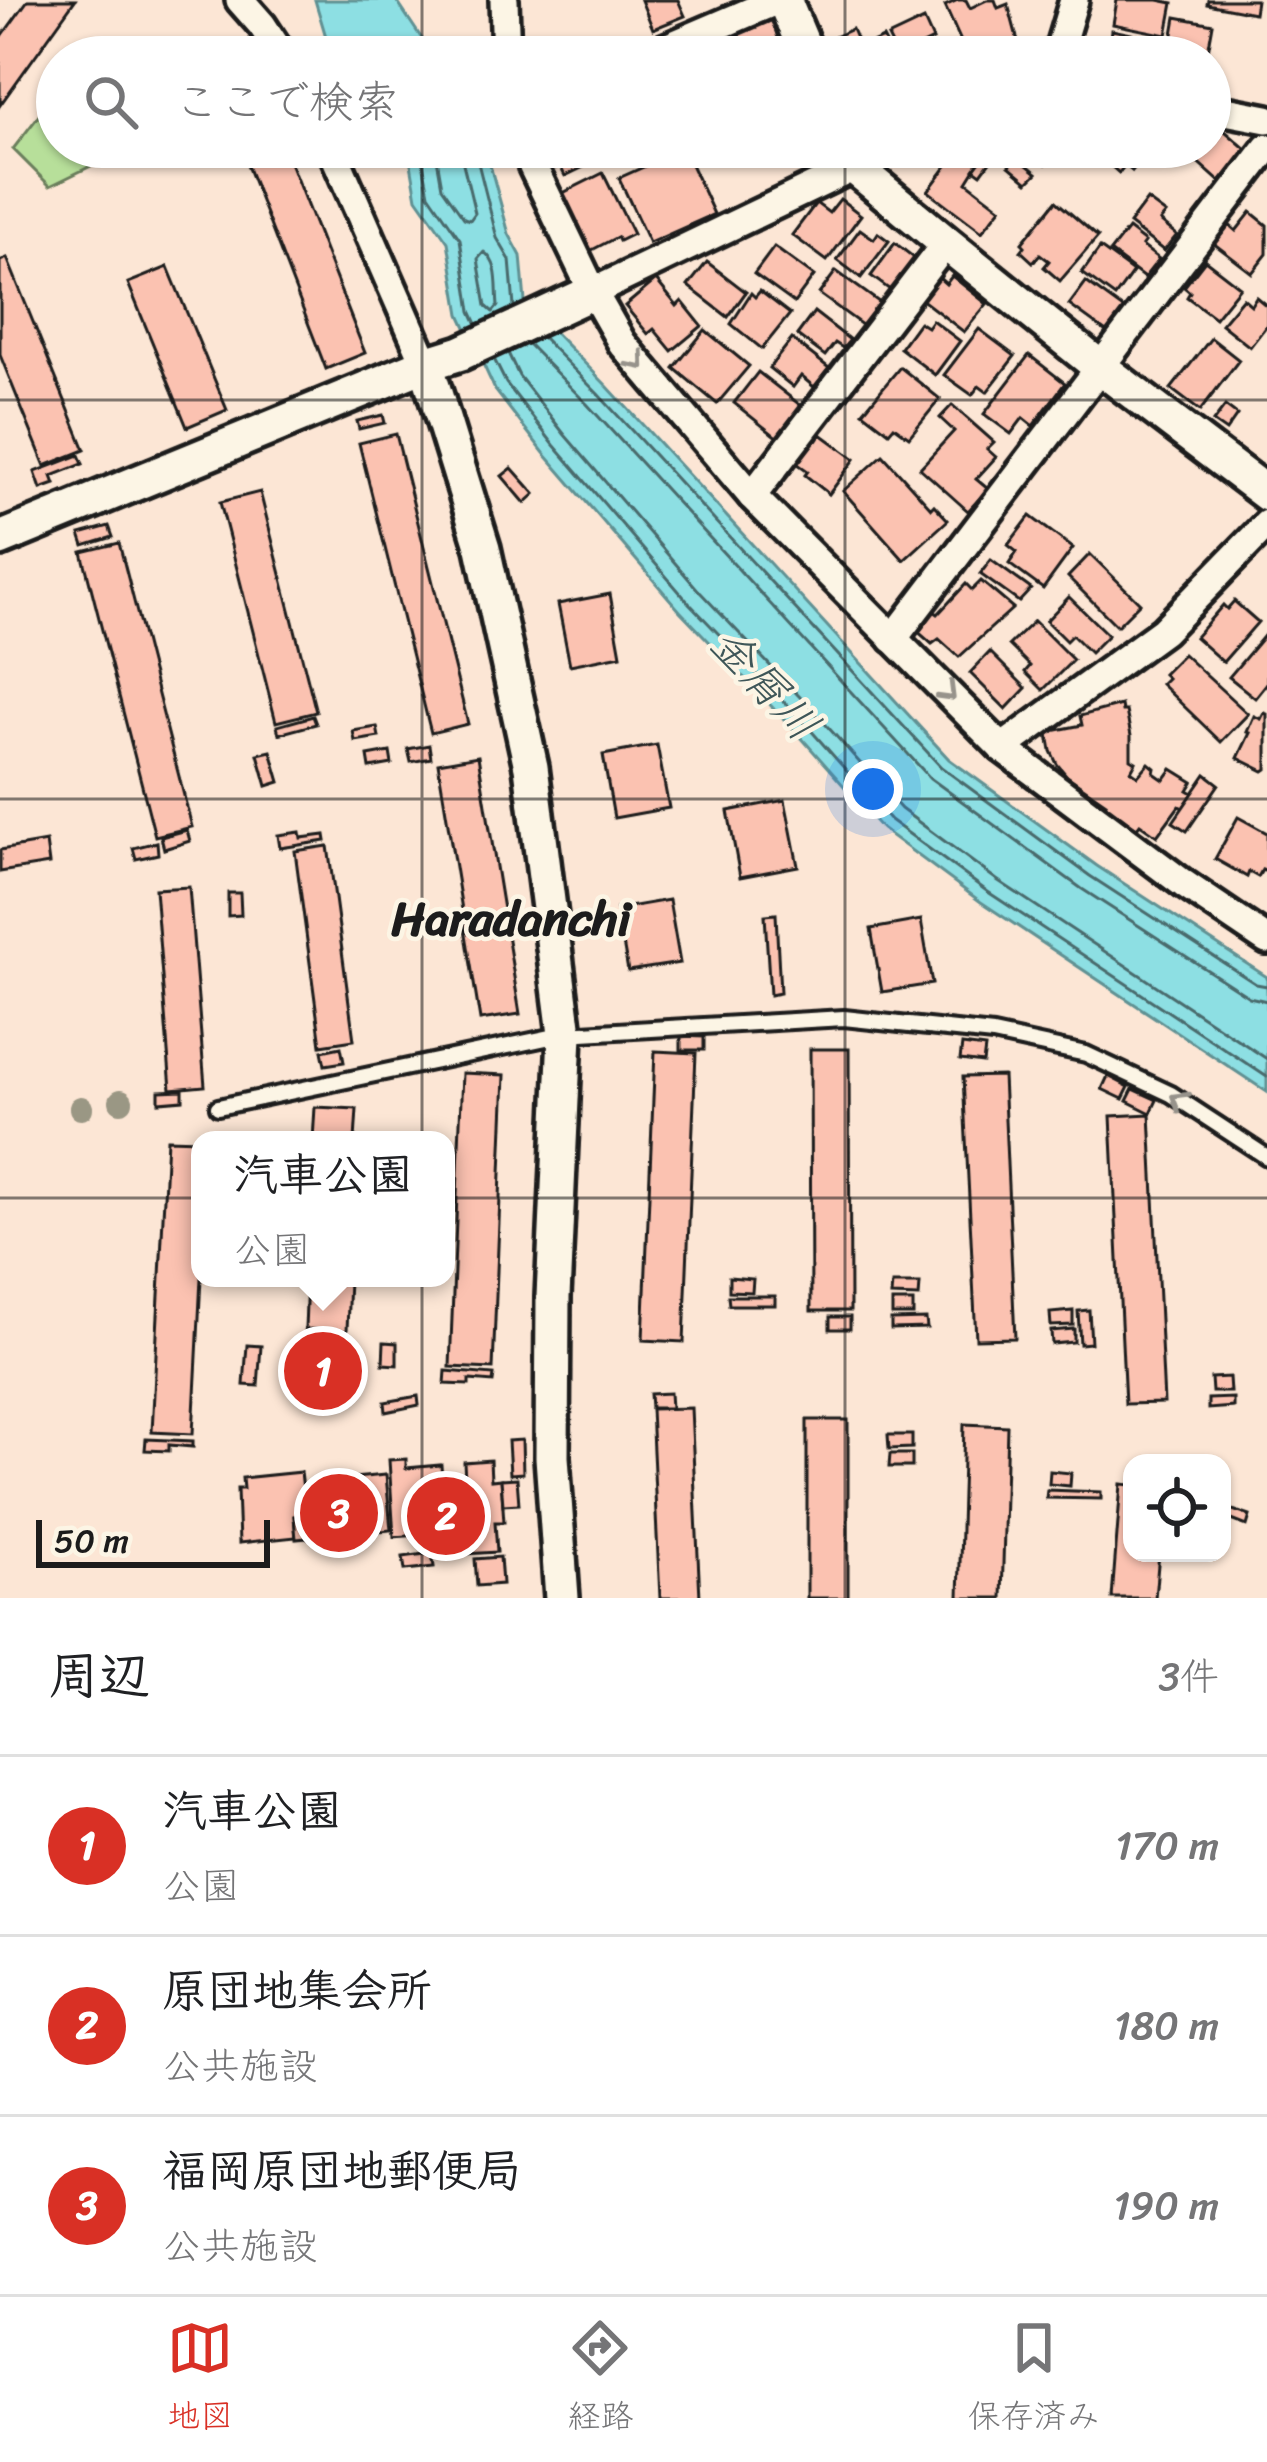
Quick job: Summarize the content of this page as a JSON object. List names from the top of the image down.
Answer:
{
  "districts": ["Haradanchi"],
  "water": ["金屑川"],
  "scale_bar": "50 m",
  "page": {
    "search": "ここで検索",
    "popup": ["汽車公園", "公園"],
    "pins": ["1", "3", "2"],
    "scale": "50 m",
    "heading": ["周辺", "3件"],
    "list": [
      {
        "mark": "1",
        "name": "汽車公園",
        "note": "公園",
        "value": "170 m"
      },
      {
        "mark": "2",
        "name": "原団地集会所",
        "note": "公共施設",
        "value": "180 m"
      },
      {
        "mark": "3",
        "name": "福岡原団地郵便局",
        "note": "公共施設",
        "value": "190 m"
      }
    ],
    "nav": ["地図", "経路", "保存済み"]
  }
}
